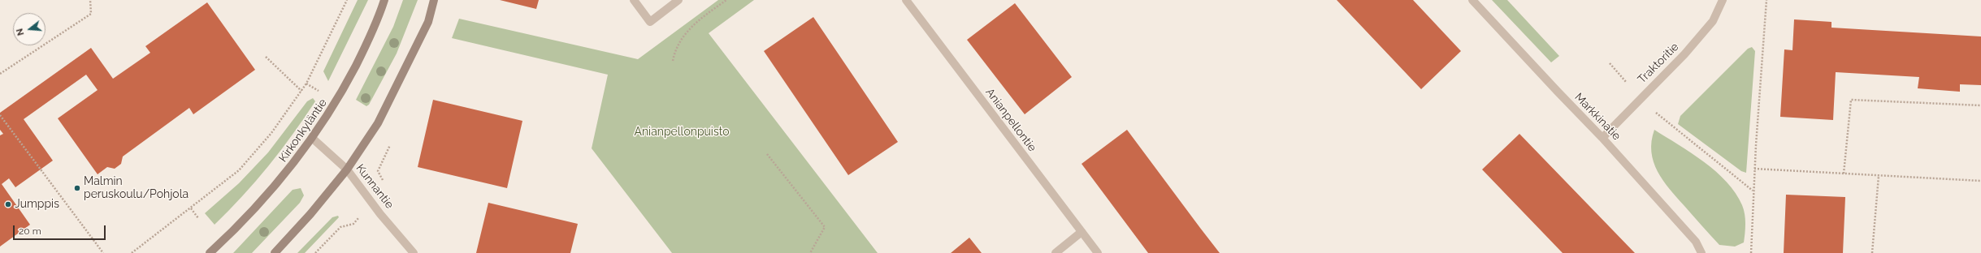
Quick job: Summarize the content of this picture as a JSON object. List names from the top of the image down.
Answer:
{
  "streets": {
    "main road": ["Kirkonkyläntie"],
    "street": [
      "Traktoritie",
      "Markkinatie",
      "Anianpellontie",
      "Kunnantie"
    ]
  },
  "crossings": [
    ["Traktoritie", "Markkinatie"],
    ["Kirkonkyläntie", "Kunnantie"]
  ],
  "parks": ["Anianpellonpuisto"],
  "places": ["Malmin peruskoulu/Pohjola", "Jumppis"],
  "scale_bar": "20 m",
  "north": "left"
}
